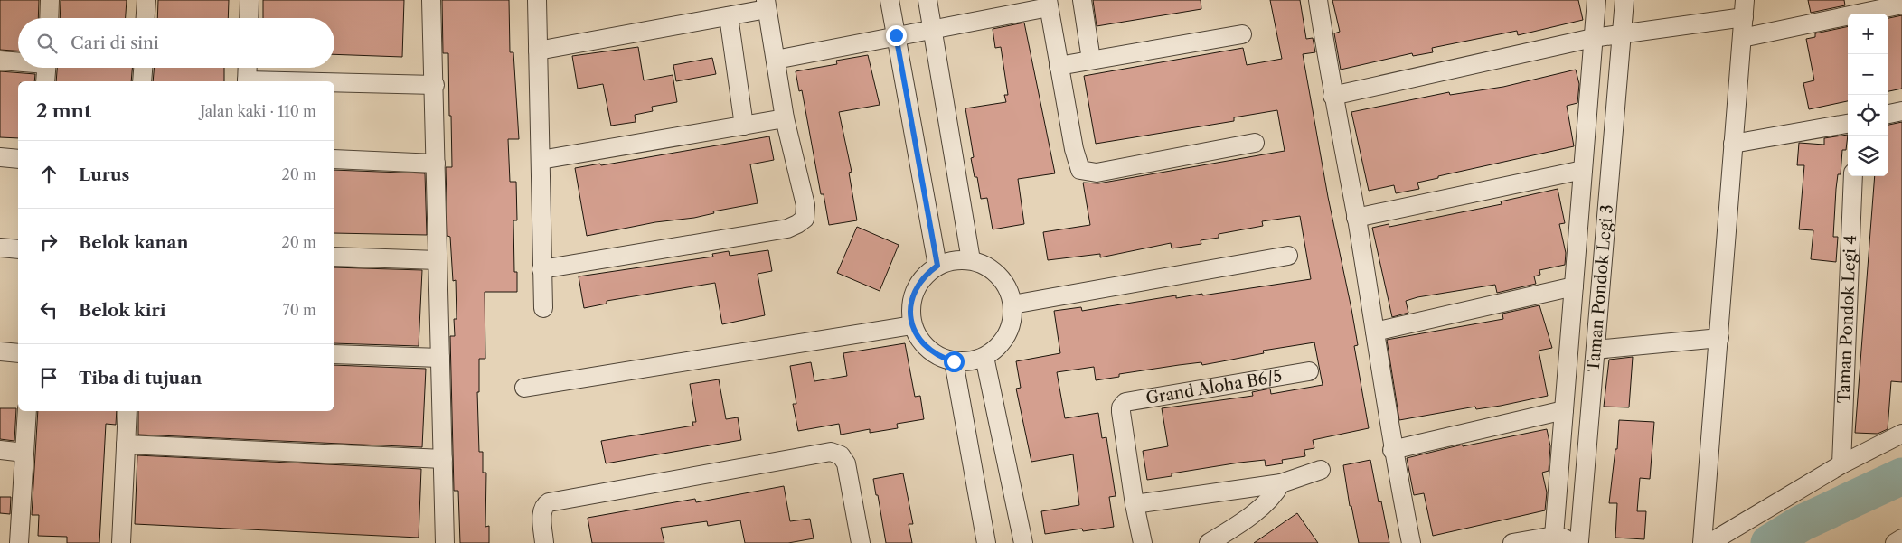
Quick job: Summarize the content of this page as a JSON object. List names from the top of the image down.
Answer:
{
  "streets": {
    "street": ["Taman Pondok Legi 3", "Taman Pondok Legi 4", "Grand Aloha B6/5"]
  },
  "page": {
    "map_buttons": ["+", "−"],
    "search": "Cari di sini",
    "heading": ["2 mnt", "Jalan kaki · 110 m"],
    "list": [
      ["Lurus", "20 m"],
      ["Belok kanan", "20 m"],
      ["Belok kiri", "70 m"],
      "Tiba di tujuan"
    ]
  }
}
